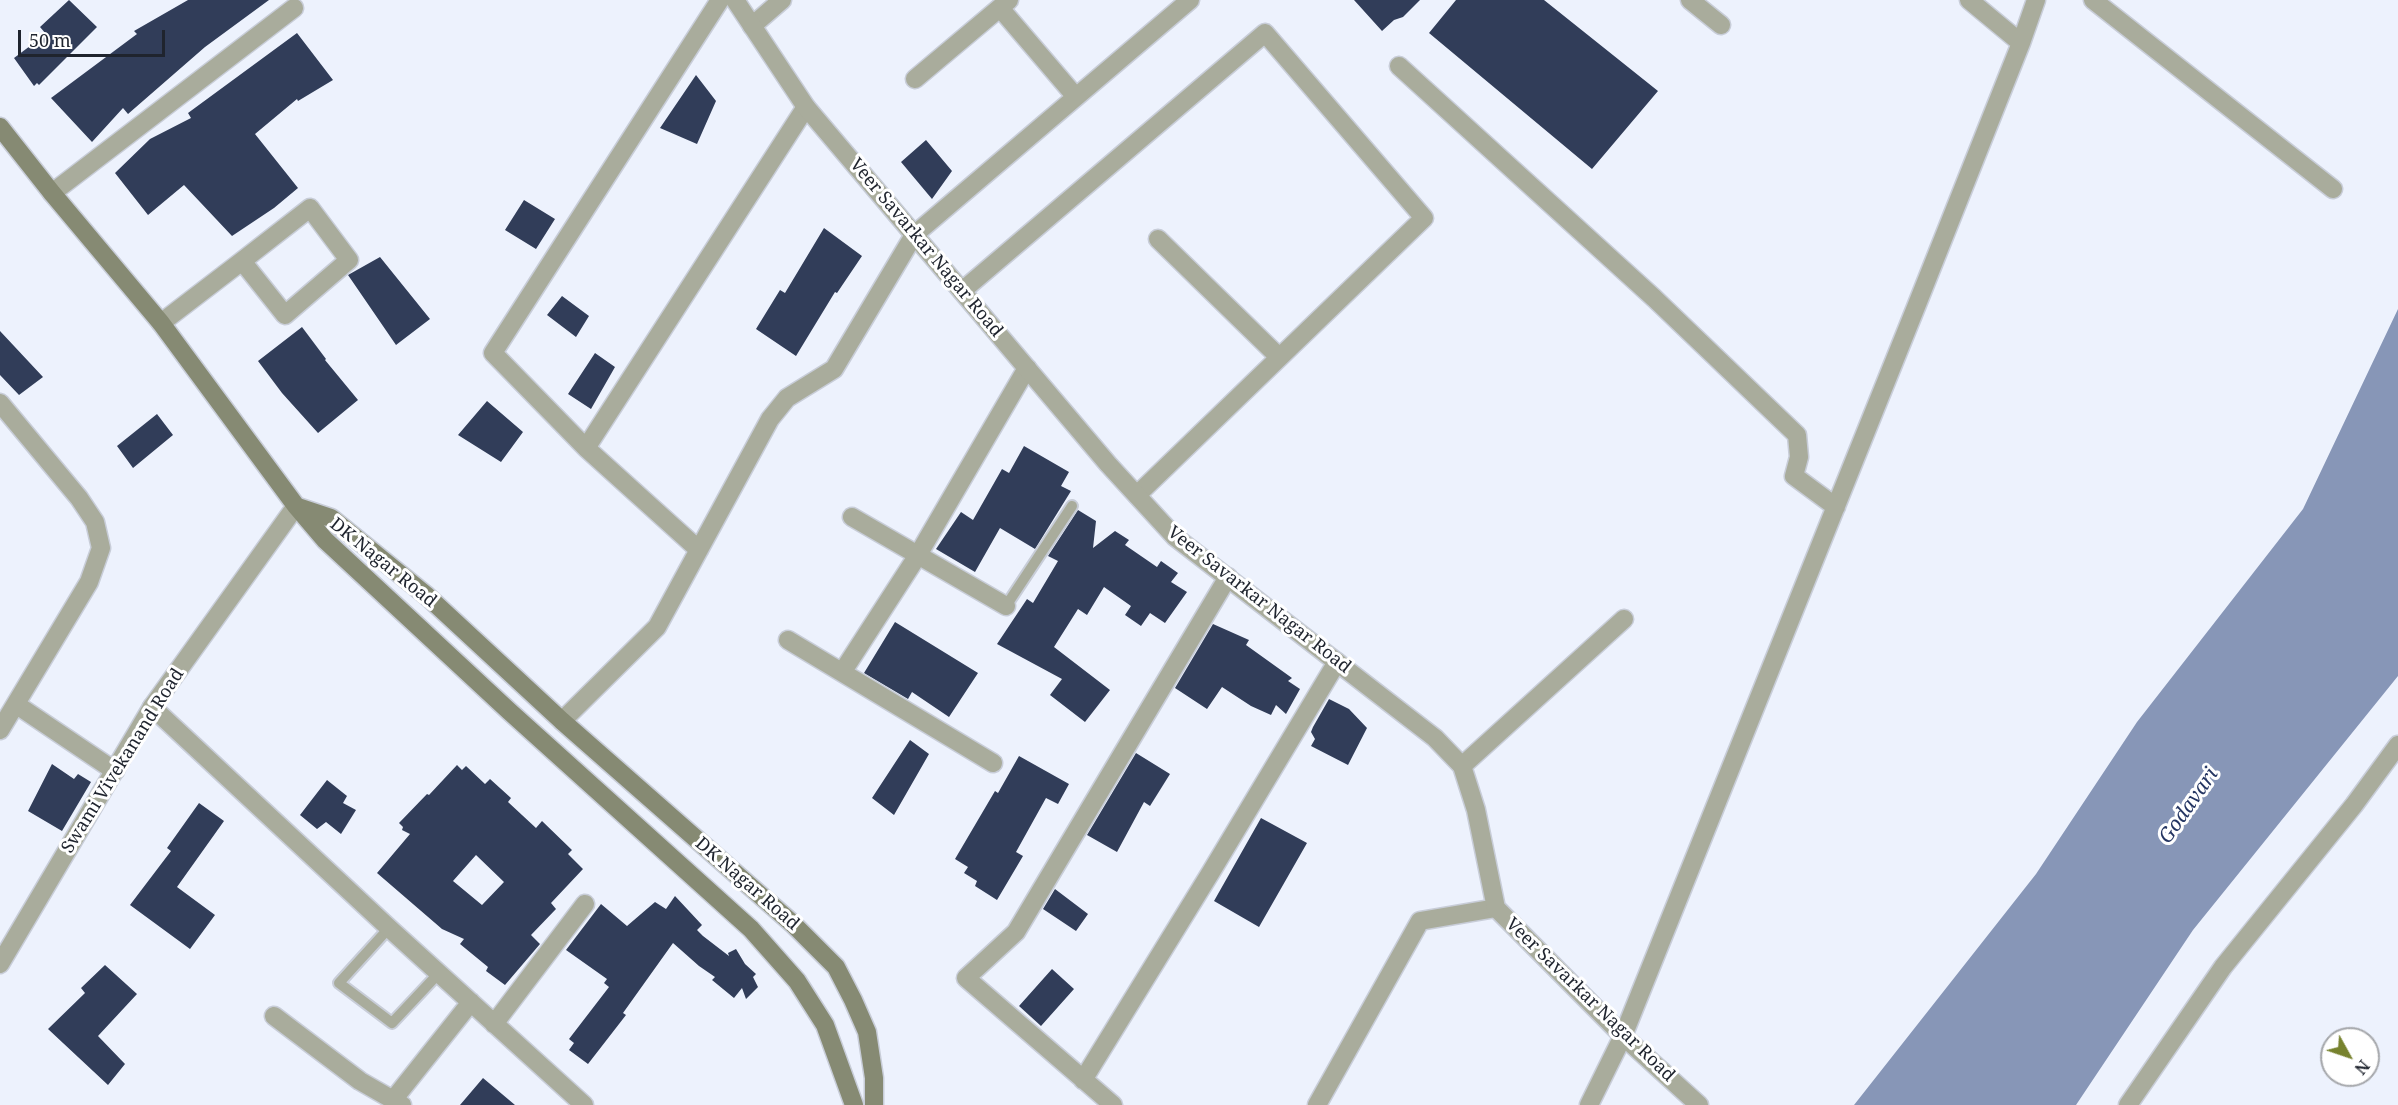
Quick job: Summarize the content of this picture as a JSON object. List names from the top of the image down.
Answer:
{
  "streets": {
    "main road": ["DK Nagar Road"],
    "street": ["Veer Savarkar Nagar Road", "Swami Vivekanand Road"]
  },
  "crossings": [
    ["DK Nagar Road", "Swami Vivekanand Road"]
  ],
  "water": ["Godavari"],
  "scale_bar": "50 m",
  "north": "bottom right"
}
